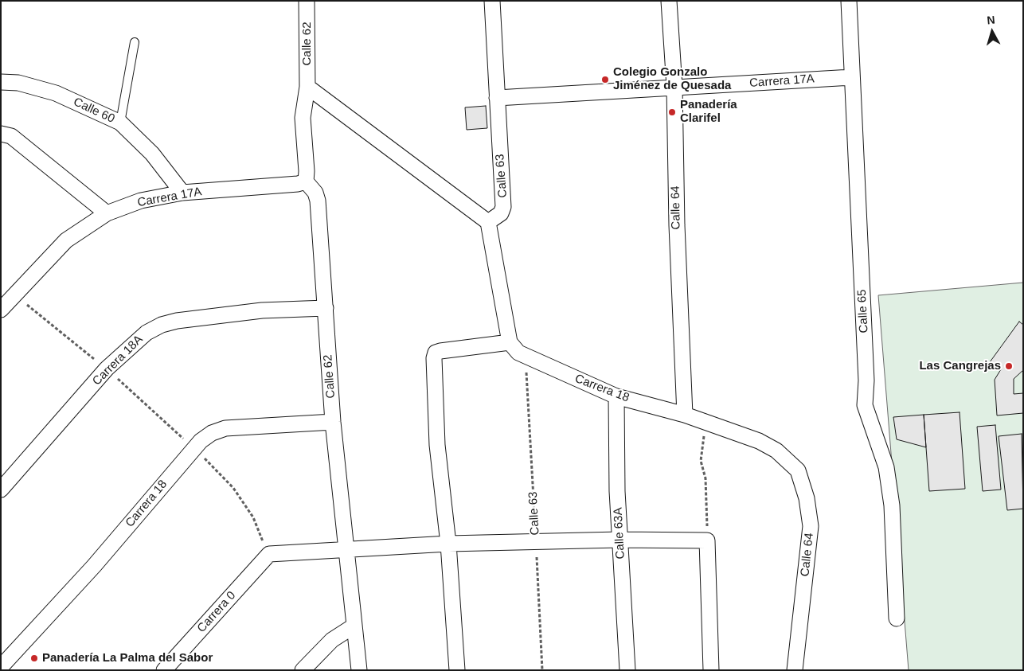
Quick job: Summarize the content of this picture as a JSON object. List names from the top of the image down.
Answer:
{
  "streets": {
    "street": [
      "Calle 62",
      "Carrera 17A",
      "Calle 60",
      "Calle 63",
      "Calle 64",
      "Calle 65",
      "Carrera 18A",
      "Carrera 18",
      "Calle 63A",
      "Carrera 0"
    ]
  },
  "crossings": [
    ["Calle 62", "Carrera 17A"],
    ["Calle 62", "Carrera 18A"],
    ["Calle 62", "Carrera 18"],
    ["Carrera 17A", "Calle 60"],
    ["Carrera 17A", "Calle 63"],
    ["Carrera 17A", "Calle 64"],
    ["Carrera 17A", "Calle 65"],
    ["Calle 63", "Carrera 18"],
    ["Calle 64", "Carrera 18"],
    ["Carrera 18", "Calle 63A"]
  ],
  "places": [
    "Colegio Gonzalo Jiménez de Quesada",
    "Panadería Clarifel",
    "Las Cangrejas",
    "Panadería La Palma del Sabor"
  ],
  "north": "top"
}
